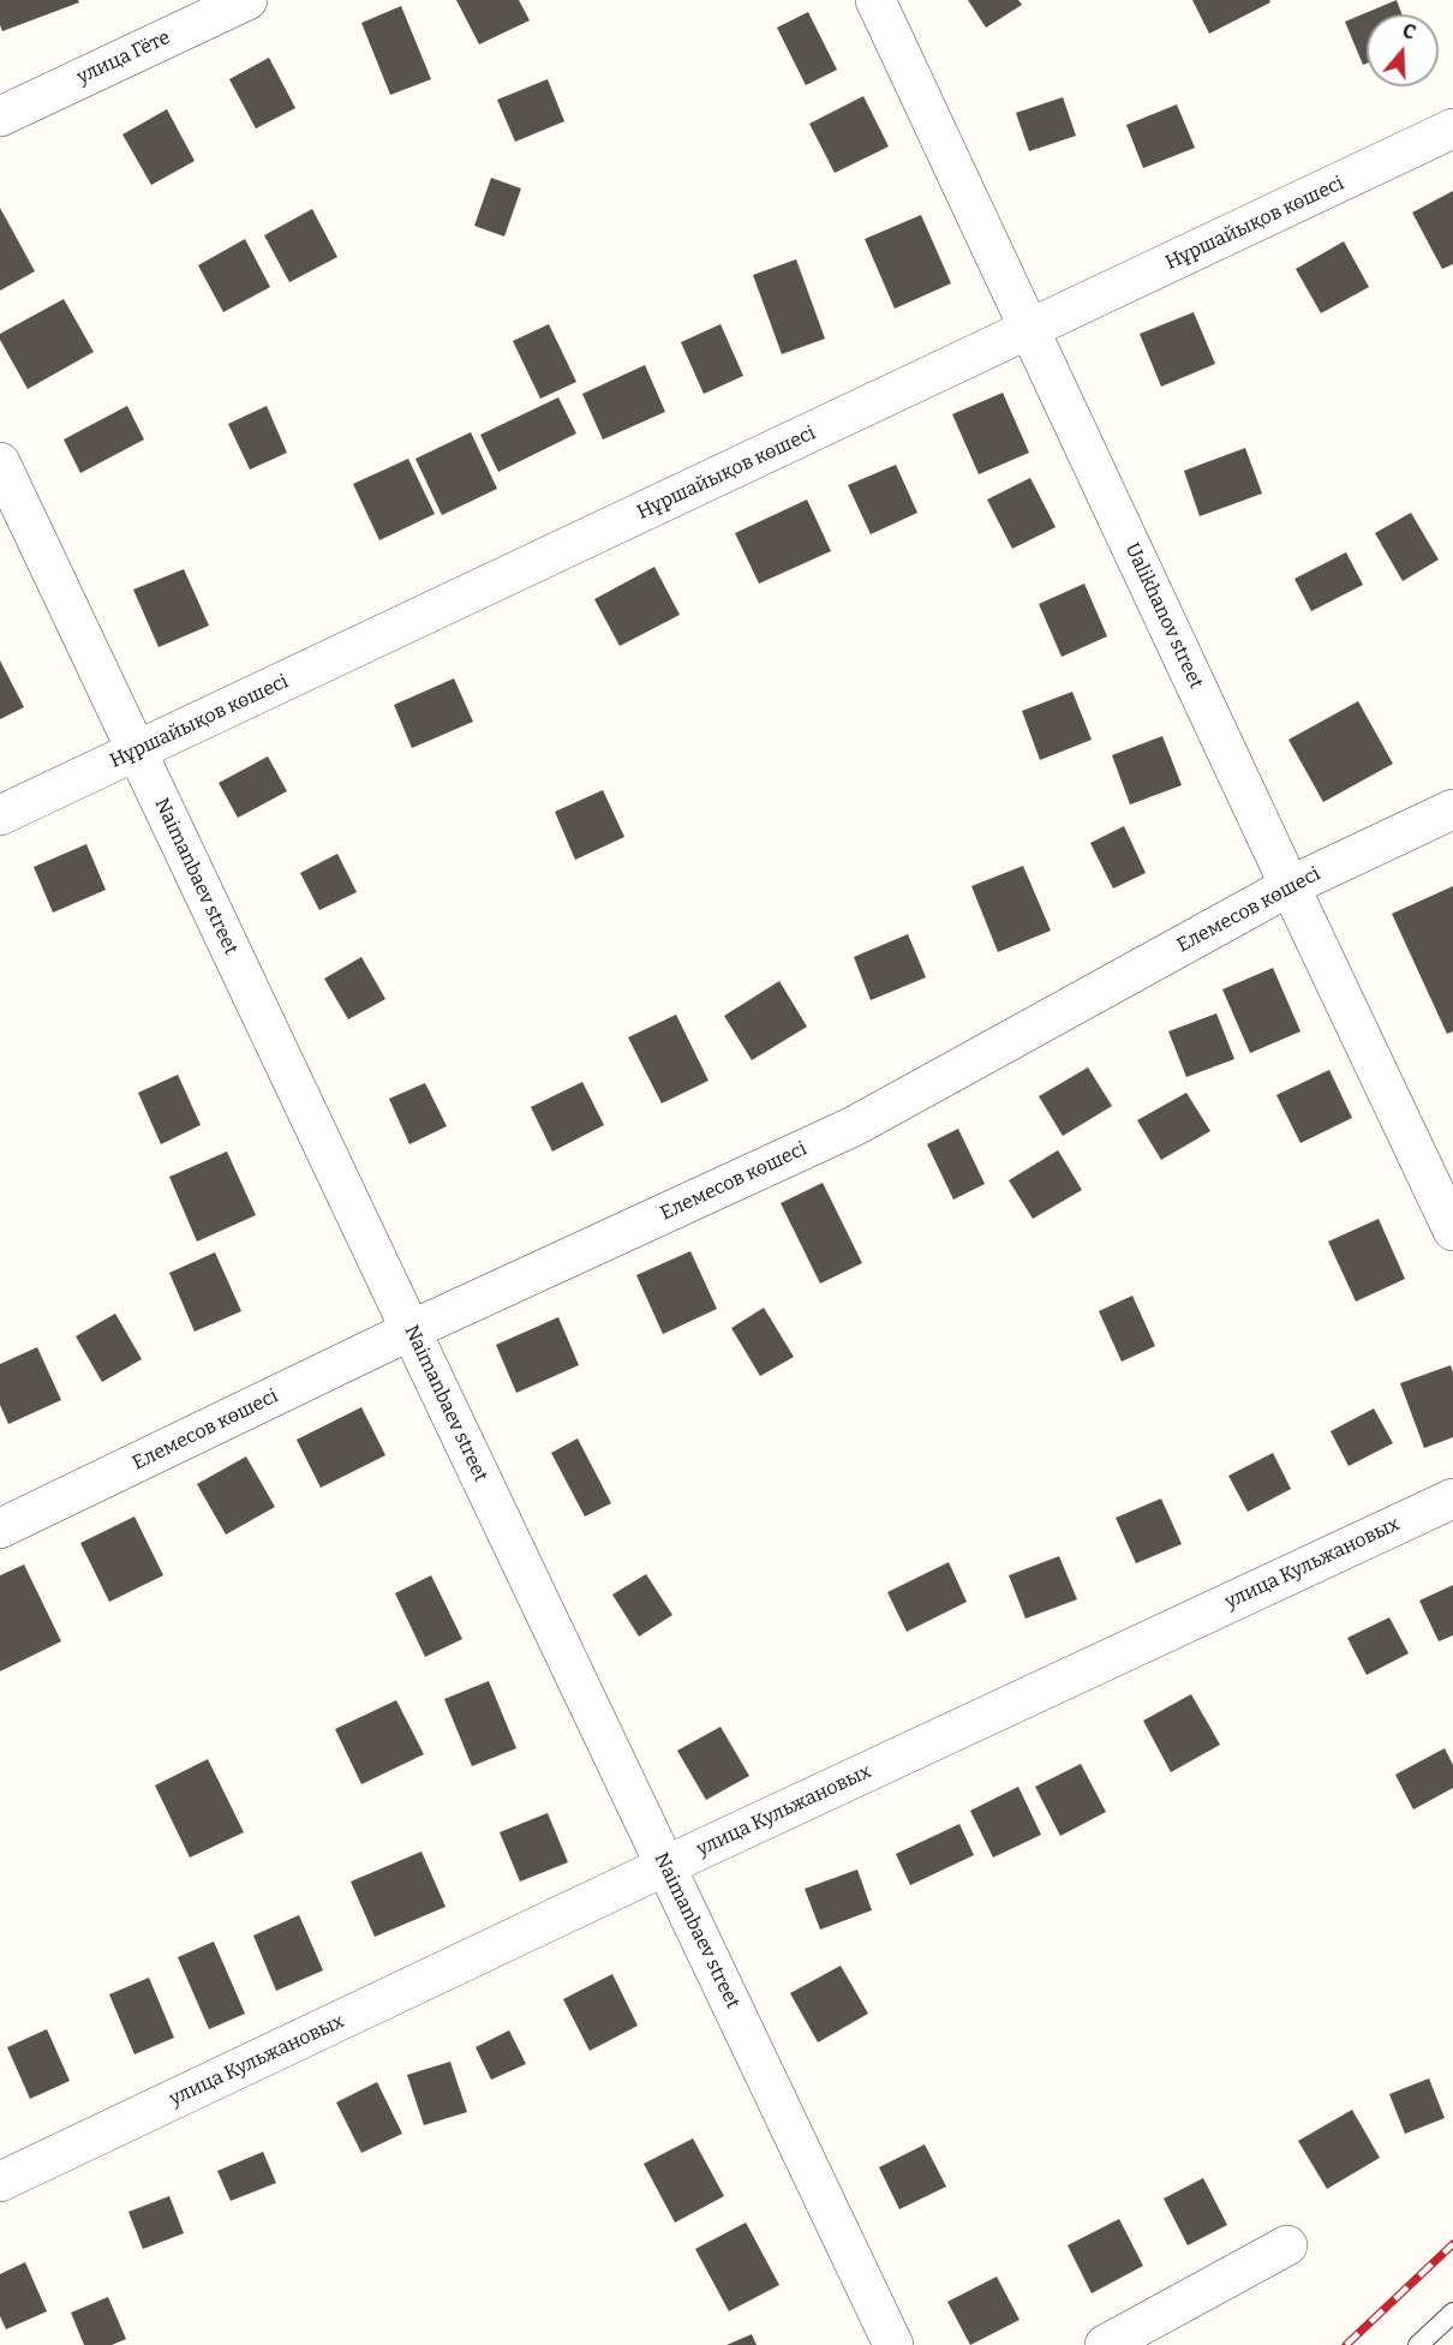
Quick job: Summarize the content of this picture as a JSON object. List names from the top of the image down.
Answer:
{
  "streets": {
    "street": [
      "улица Гёте",
      "Нұршайықов көшесі",
      "Ualikhanov street",
      "Naimanbaev street",
      "Елемесов көшесі",
      "улица Кульжановых"
    ]
  },
  "crossings": [
    ["Нұршайықов көшесі", "Ualikhanov street"],
    ["Нұршайықов көшесі", "Naimanbaev street"],
    ["Ualikhanov street", "Елемесов көшесі"],
    ["Naimanbaev street", "Елемесов көшесі"],
    ["Naimanbaev street", "улица Кульжановых"]
  ],
  "north": "top"
}
